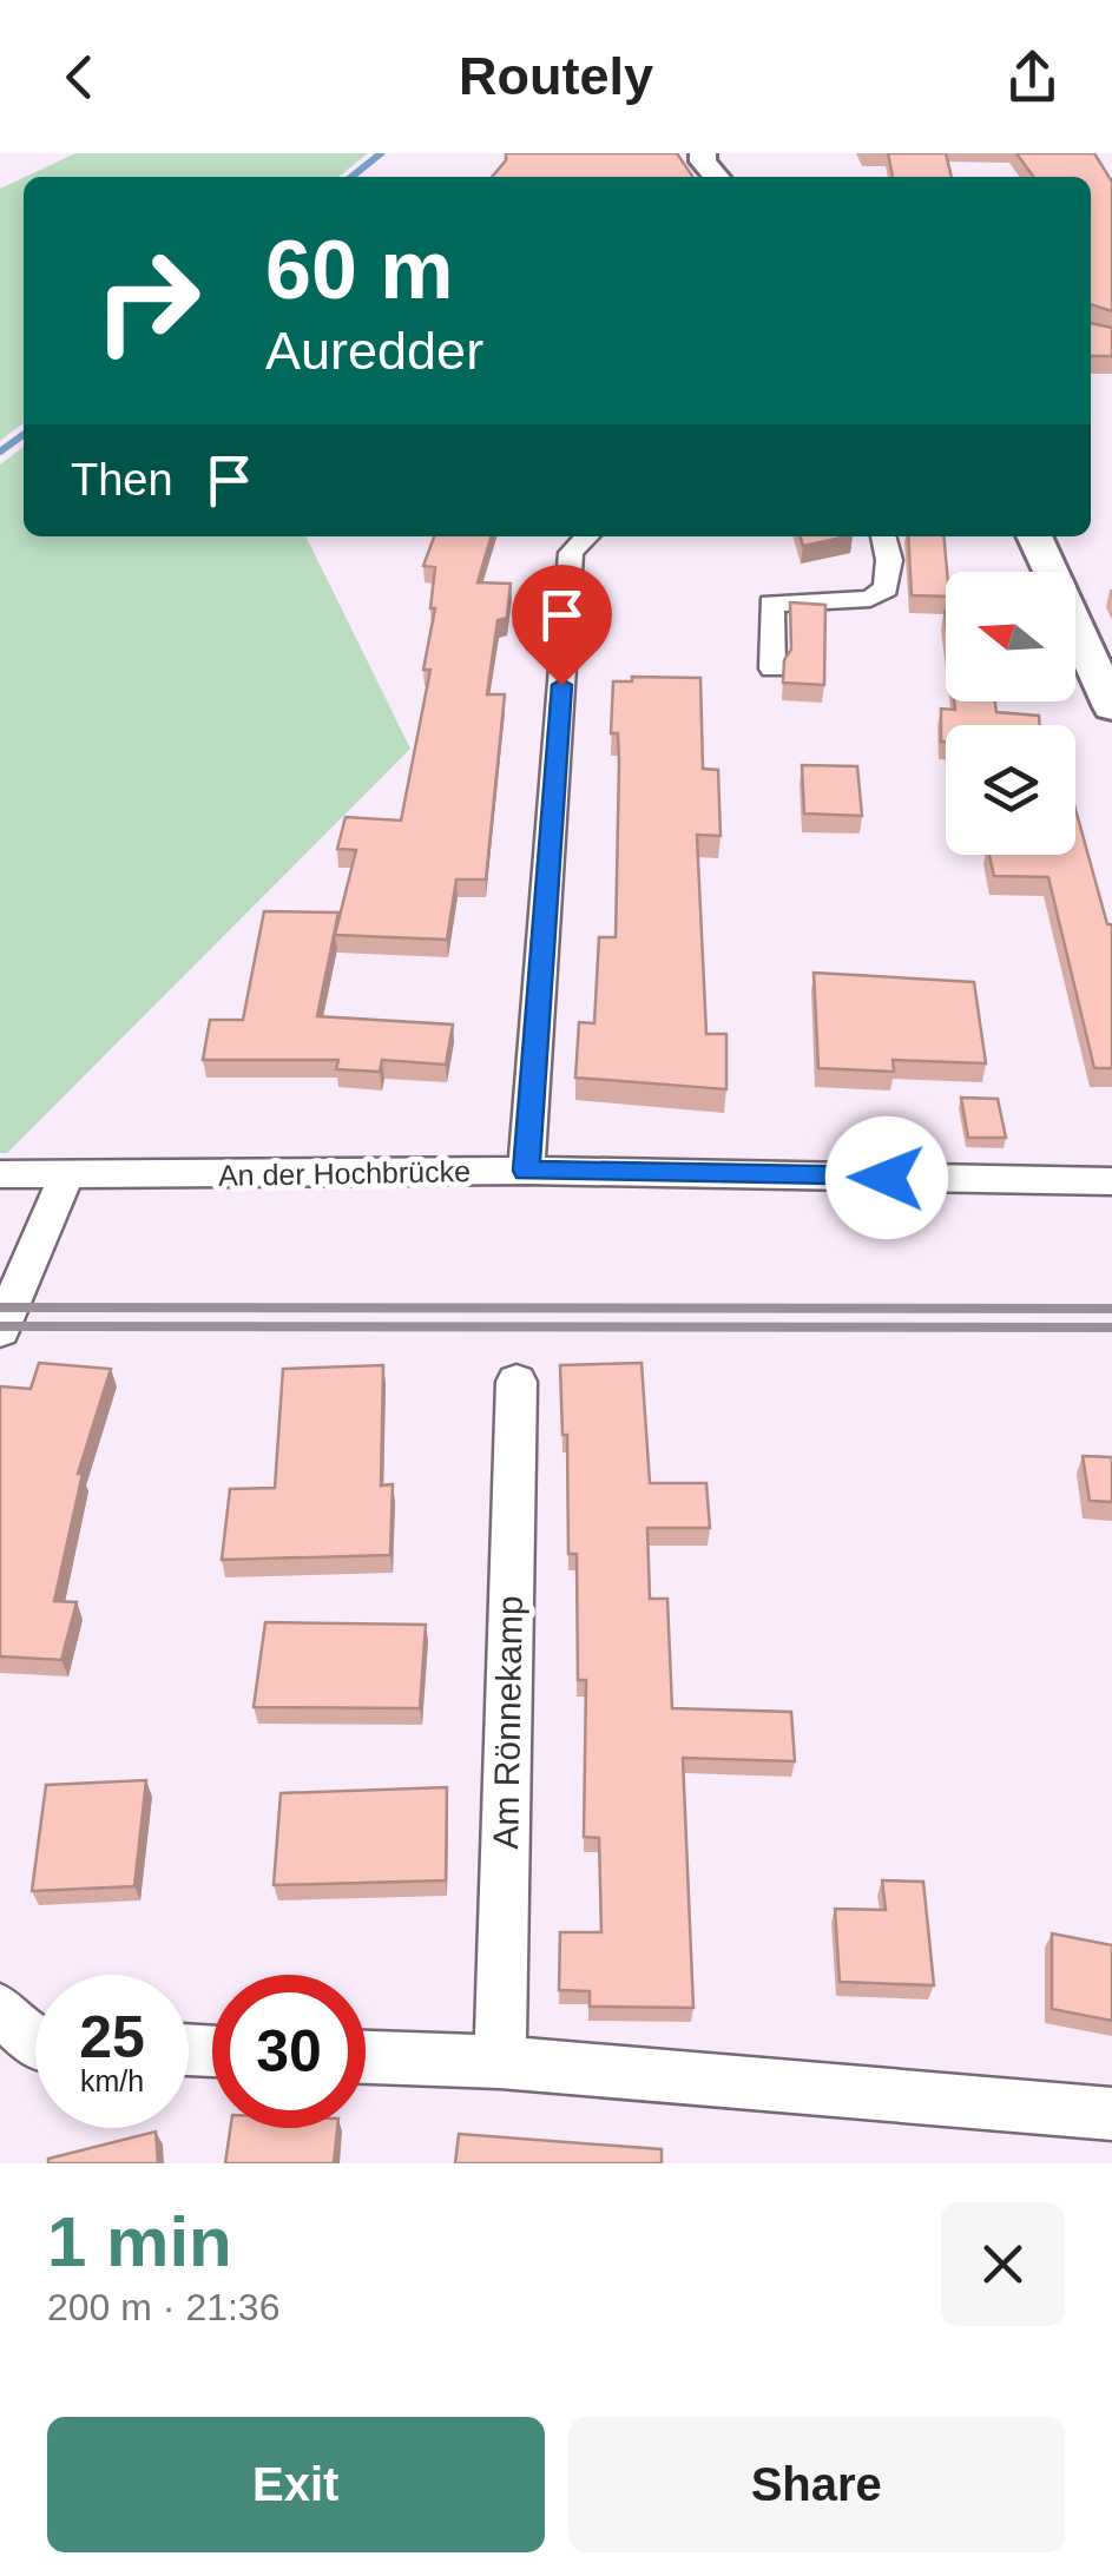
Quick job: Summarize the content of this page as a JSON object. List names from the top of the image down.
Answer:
{
  "streets": {
    "street": ["An der Hochbrücke", "Am Rönnekamp"]
  },
  "north": "left",
  "page": {
    "header": "Routely",
    "turn": ["60 m", "Auredder"],
    "then": "Then",
    "speed": "25 km/h",
    "limit": "30",
    "heading": ["1 min", "200 m · 21:36"],
    "buttons": ["Exit", "Share"]
  }
}
